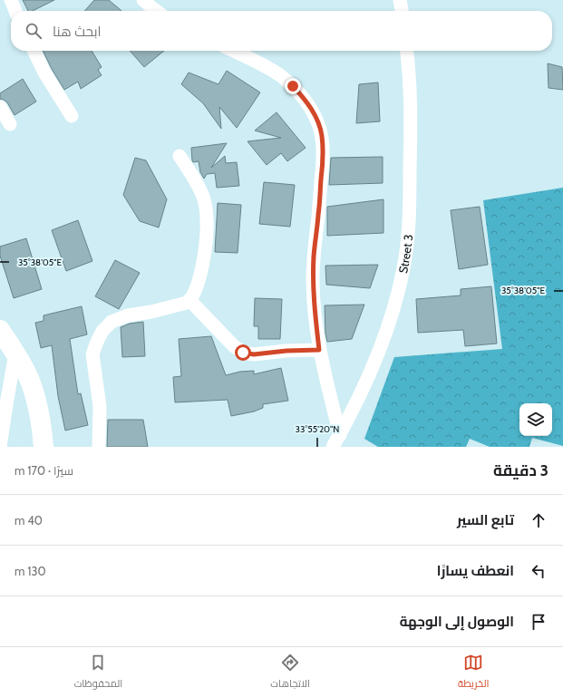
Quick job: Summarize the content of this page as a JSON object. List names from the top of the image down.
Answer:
{
  "streets": {
    "street": ["Street 3"]
  },
  "page": {
    "search": "ابحث هنا",
    "heading": ["3 دقيقة", "سيرًا · 170 m"],
    "list": [
      ["تابع السير", "40 m"],
      ["انعطف يسارًا", "130 m"],
      "الوصول إلى الوجهة"
    ],
    "nav": ["الخريطة", "الاتجاهات", "المحفوظات"]
  },
  "coordinates": ["35°38'05\"E", "33°55'20\"N"]
}
